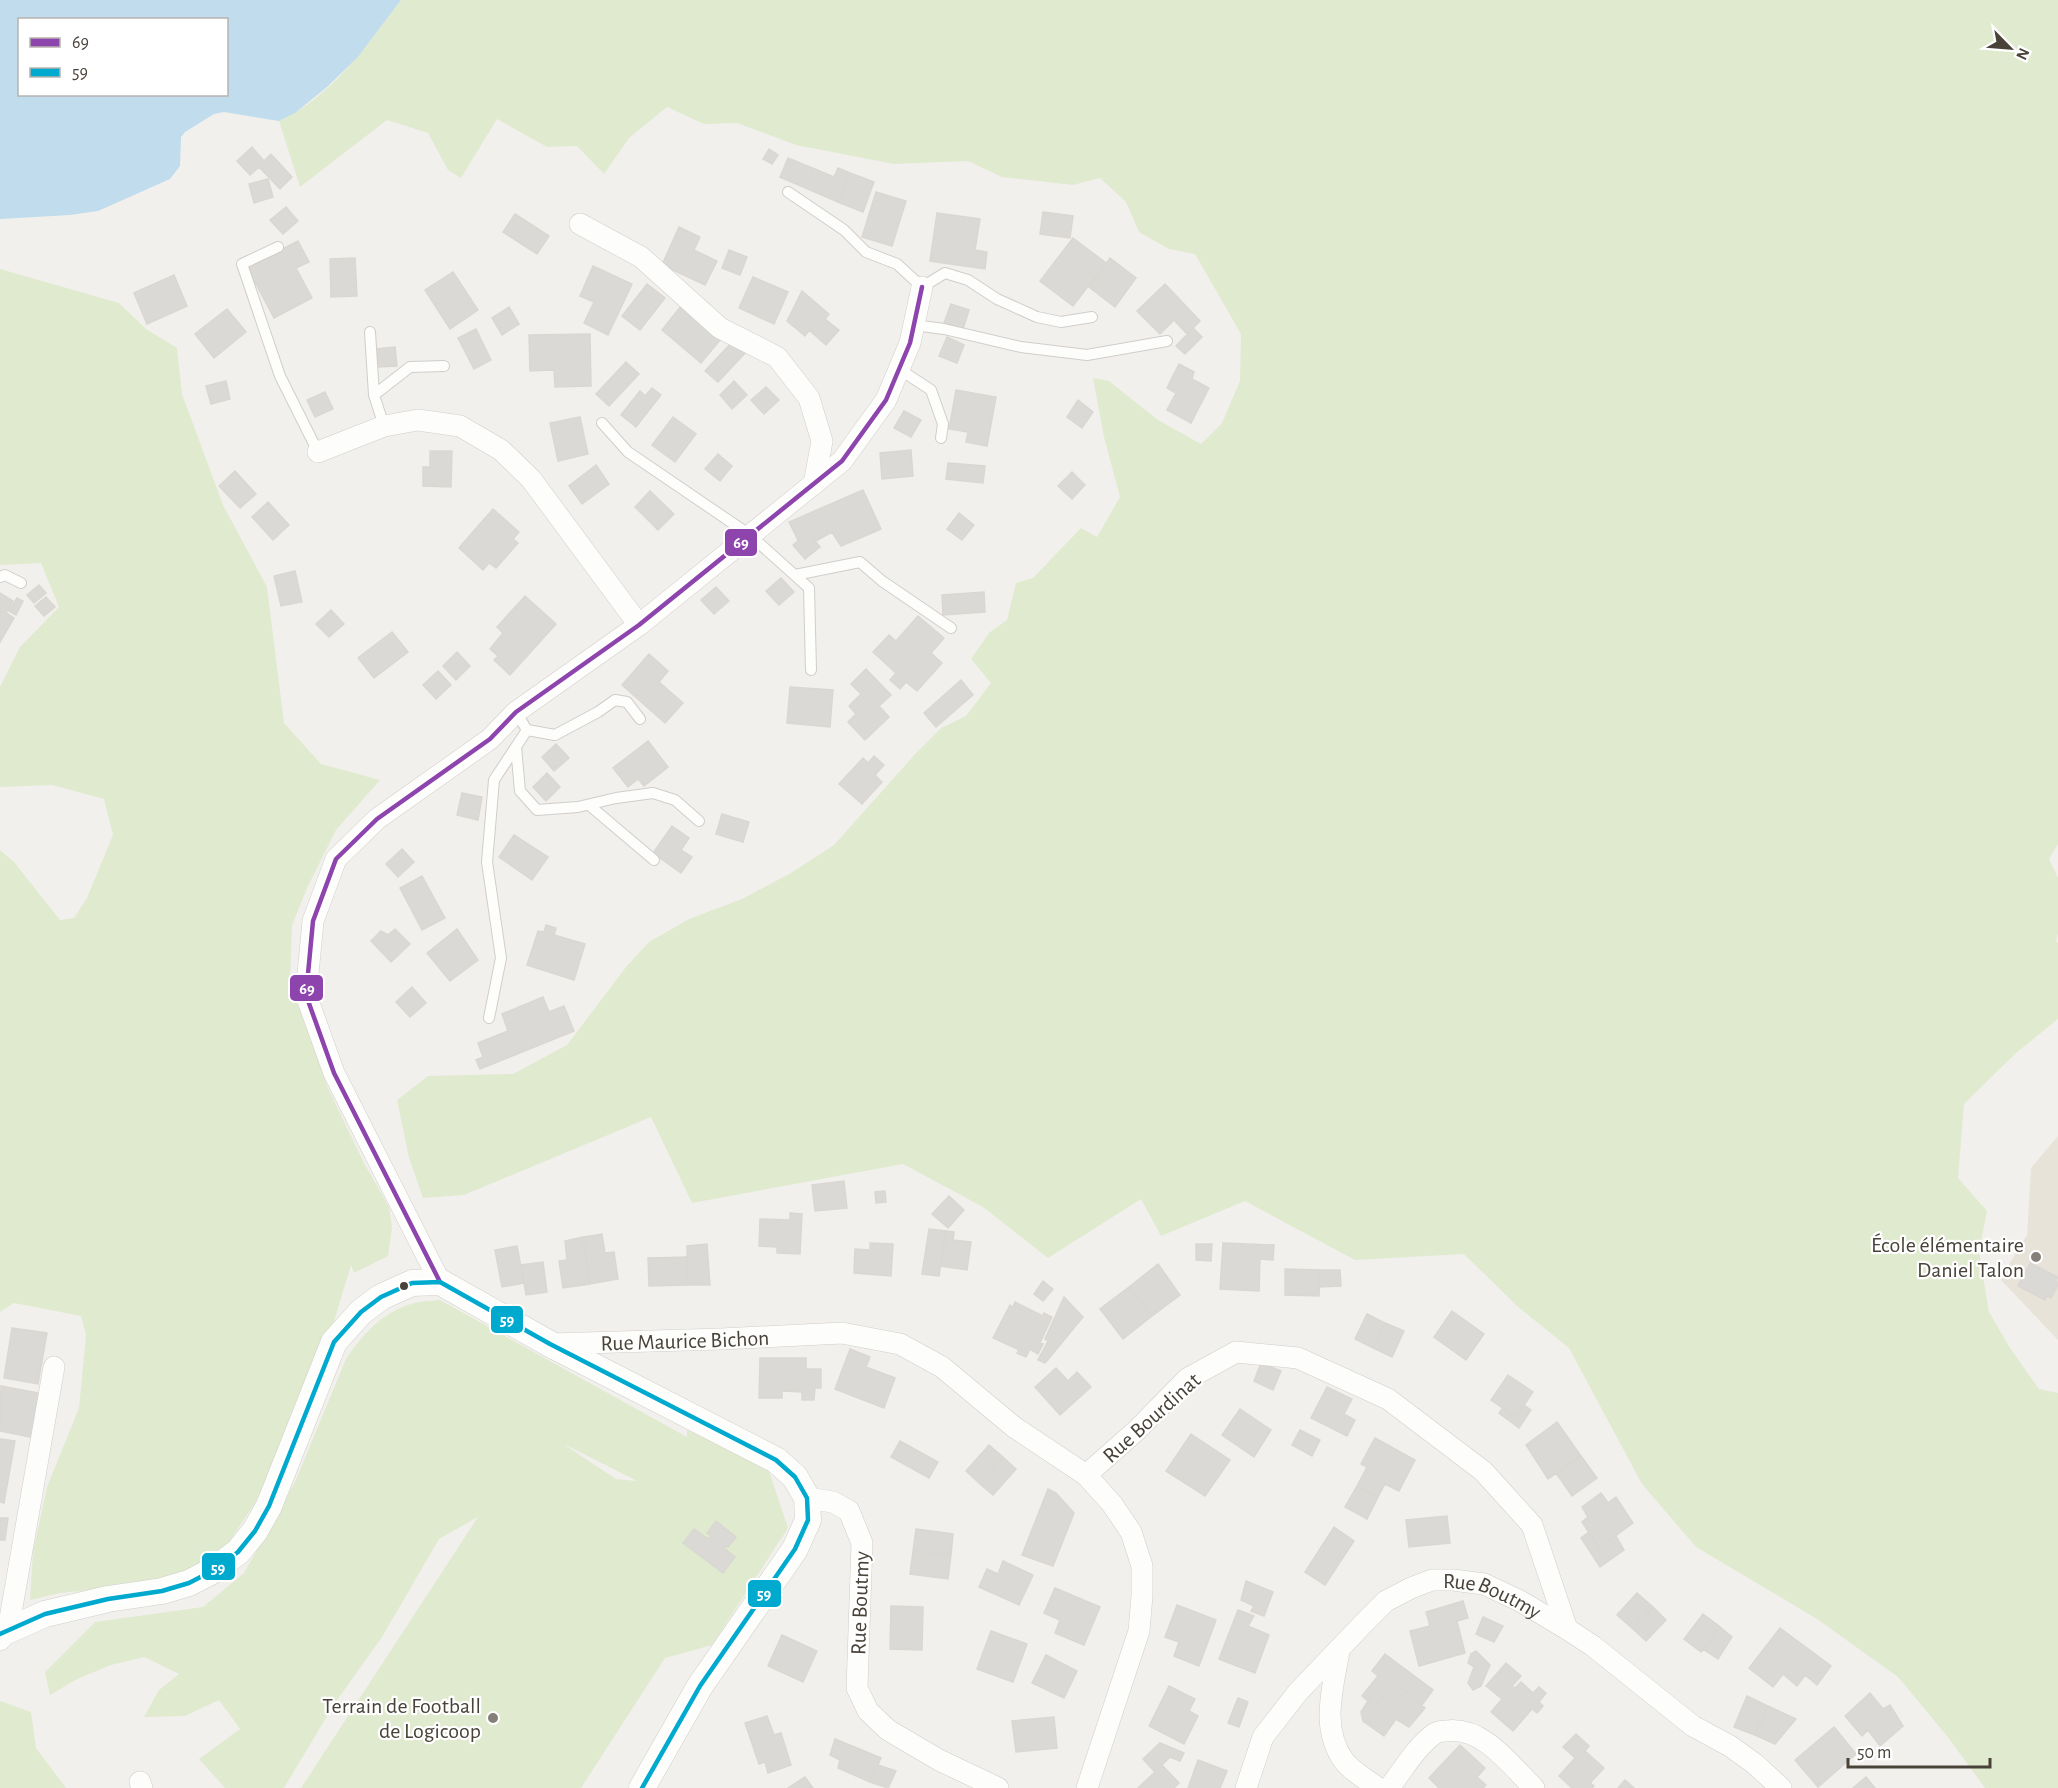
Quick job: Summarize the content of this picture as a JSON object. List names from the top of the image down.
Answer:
{
  "streets": {
    "street": ["Rue Maurice Bichon", "Rue Bourdinat", "Rue Boutmy"]
  },
  "crossings": [
    ["Rue Maurice Bichon", "Rue Bourdinat"],
    ["Rue Bourdinat", "Rue Boutmy"]
  ],
  "places": ["École élémentaire Daniel Talon", "Terrain de Football de Logicoop"],
  "lines": ["transit line 69", "transit line 59"],
  "legend": ["69", "59"],
  "scale_bar": "50 m",
  "north": "bottom right"
}
